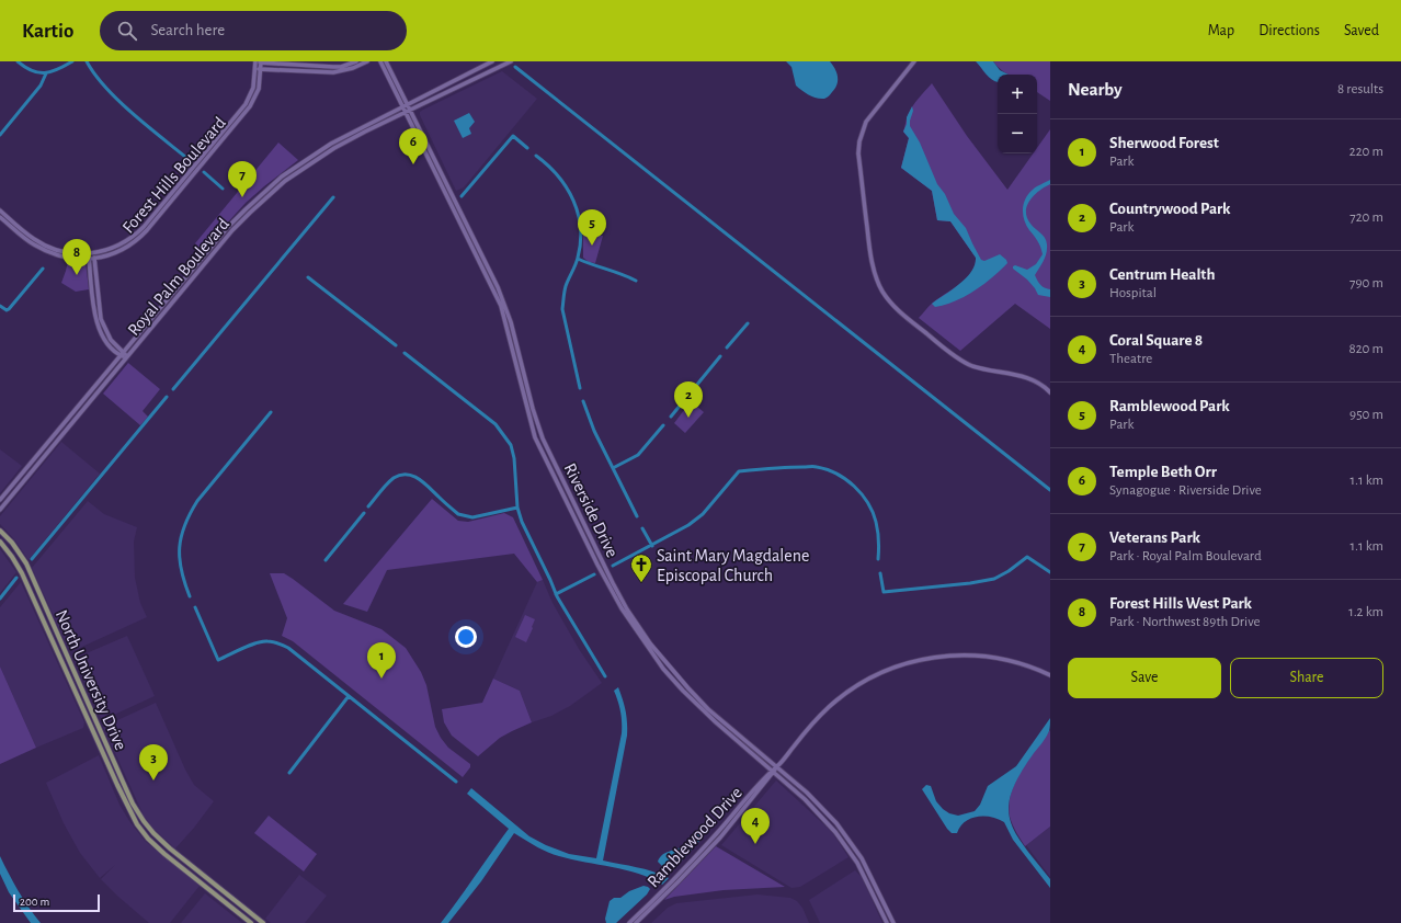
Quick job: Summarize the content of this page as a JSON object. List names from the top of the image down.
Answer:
{
  "streets": {
    "main road": ["North University Drive"],
    "street": [
      "Forest Hills Boulevard",
      "Royal Palm Boulevard",
      "Riverside Drive",
      "Ramblewood Drive"
    ]
  },
  "crossings": [
    ["Royal Palm Boulevard", "Riverside Drive"],
    ["Riverside Drive", "Ramblewood Drive"]
  ],
  "places": {
    "church": ["Saint Mary Magdalene Episcopal Church"]
  },
  "scale_bar": "200 m",
  "page": {
    "header": "Kartio",
    "search": "Search here",
    "nav": ["Map", "Directions", "Saved"],
    "heading": ["Nearby", "8 results"],
    "map_buttons": ["+", "−"],
    "list": [
      {
        "mark": "1",
        "name": "Sherwood Forest",
        "note": "Park",
        "value": "220 m"
      },
      {
        "mark": "2",
        "name": "Countrywood Park",
        "note": "Park",
        "value": "720 m"
      },
      {
        "mark": "3",
        "name": "Centrum Health",
        "note": "Hospital",
        "value": "790 m"
      },
      {
        "mark": "4",
        "name": "Coral Square 8",
        "note": "Theatre",
        "value": "820 m"
      },
      {
        "mark": "5",
        "name": "Ramblewood Park",
        "note": "Park",
        "value": "950 m"
      },
      {
        "mark": "6",
        "name": "Temple Beth Orr",
        "note": "Synagogue · Riverside Drive",
        "value": "1.1 km"
      },
      {
        "mark": "7",
        "name": "Veterans Park",
        "note": "Park · Royal Palm Boulevard",
        "value": "1.1 km"
      },
      {
        "mark": "8",
        "name": "Forest Hills West Park",
        "note": "Park · Northwest 89th Drive",
        "value": "1.2 km"
      }
    ],
    "pins": [
      "6",
      "7",
      "5",
      "8",
      "2",
      "1",
      "3",
      "4"
    ],
    "buttons": ["Save", "Share"],
    "scale": "200 m"
  }
}
